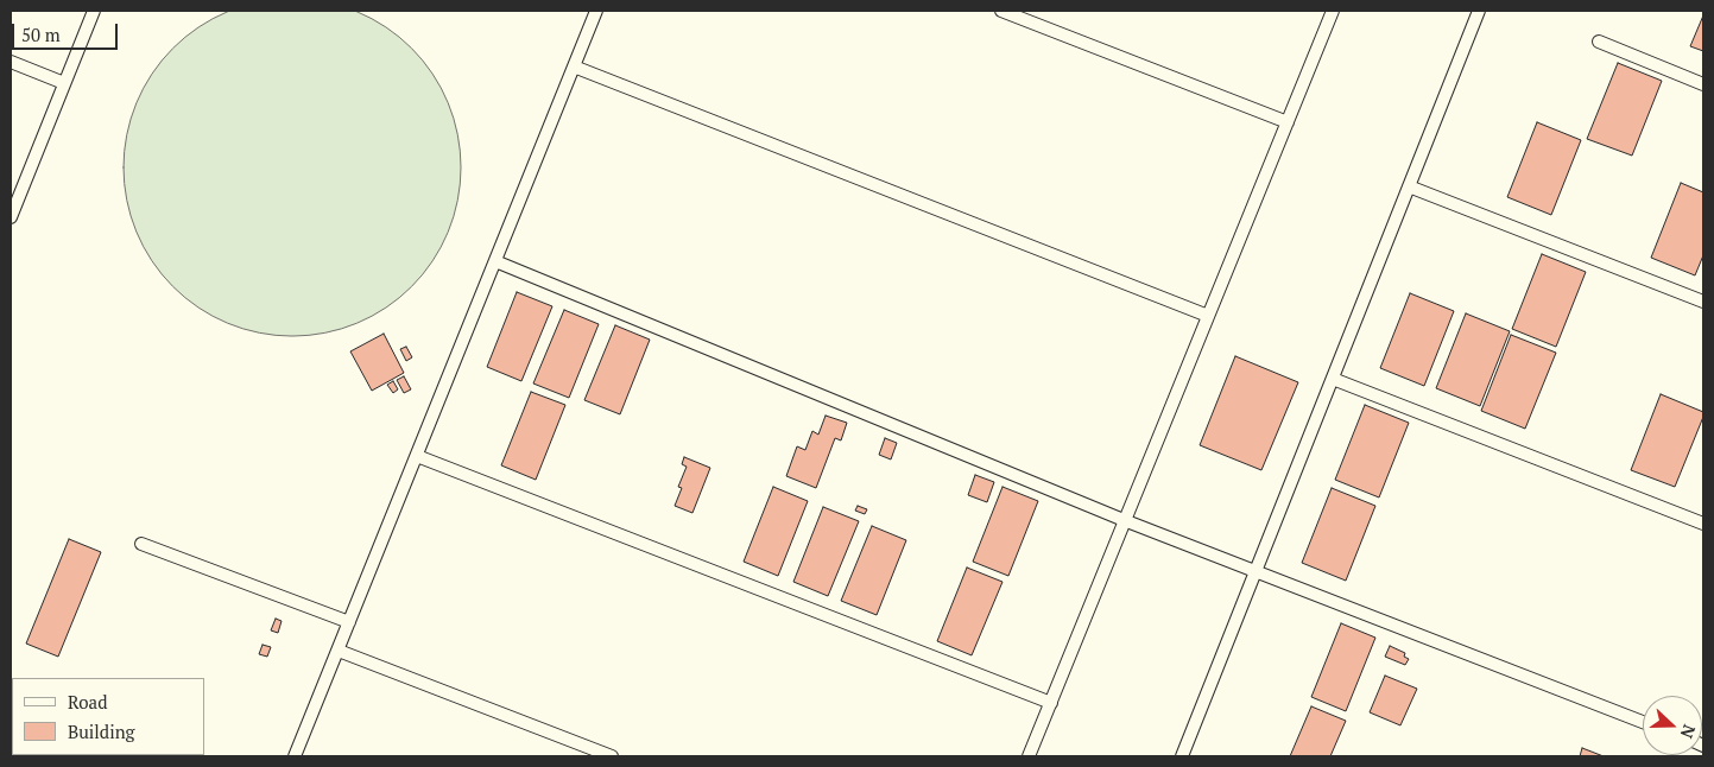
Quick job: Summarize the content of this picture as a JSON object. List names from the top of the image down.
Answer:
{
  "legend": ["Road", "Building"],
  "scale_bar": "50 m",
  "north": "right"
}
